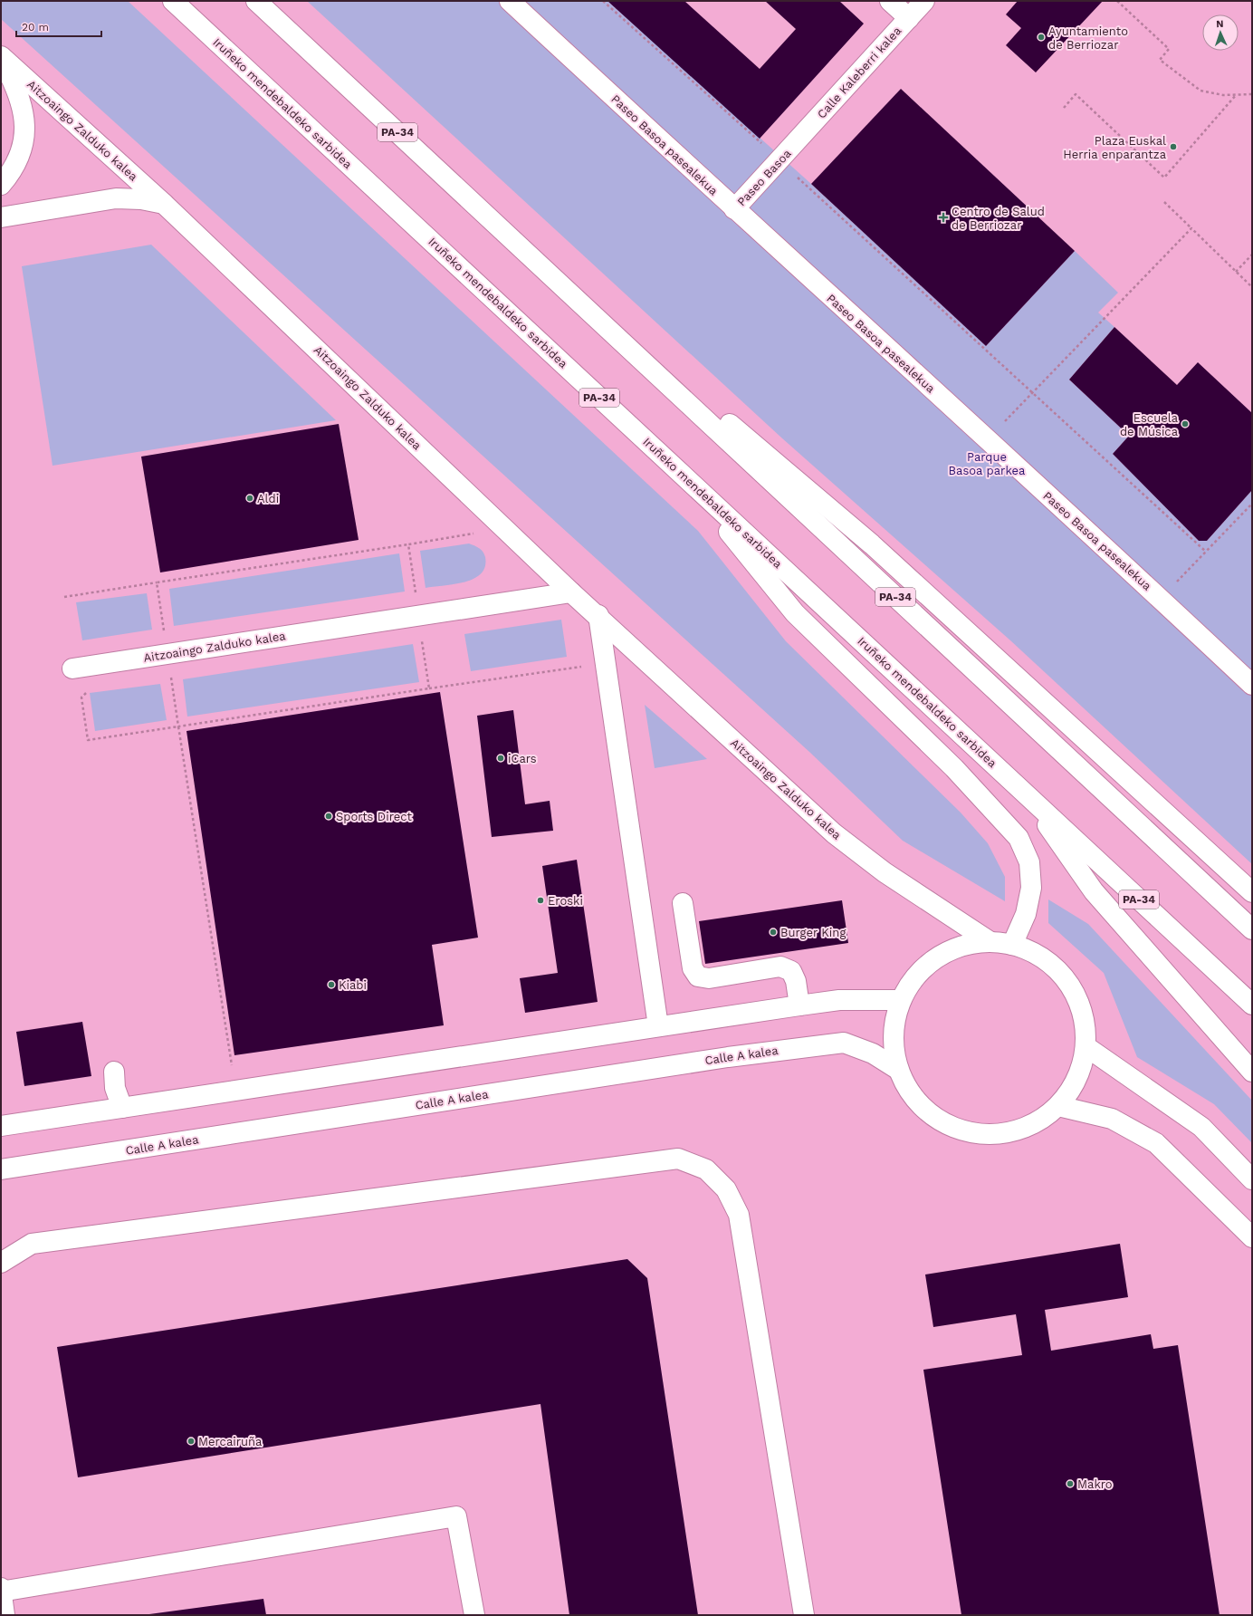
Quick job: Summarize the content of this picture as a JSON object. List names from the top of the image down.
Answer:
{
  "streets": {
    "main road": [
      "Calle Kaleberri kalea",
      "Iruñeko mendebaldeko sarbidea",
      "Aitzoaingo Zalduko kalea",
      "PA-34",
      "Paseo Basoa pasealekua",
      "Paseo Basoa",
      "Calle A kalea"
    ]
  },
  "crossings": [
    ["Calle Kaleberri kalea", "Paseo Basoa"],
    ["Paseo Basoa pasealekua", "Paseo Basoa"]
  ],
  "parks": ["Parque Basoa parkea"],
  "places": {
    "other": [
      "Ayuntamiento de Berriozar",
      "Plaza Euskal Herria enparantza",
      "Escuela de Música",
      "Aldi",
      "iCars",
      "Sports Direct",
      "Eroski",
      "Burger King",
      "Kiabi",
      "Mercairuña",
      "Makro"
    ],
    "health": ["Centro de Salud de Berriozar"]
  },
  "scale_bar": "20 m",
  "north": "top"
}
